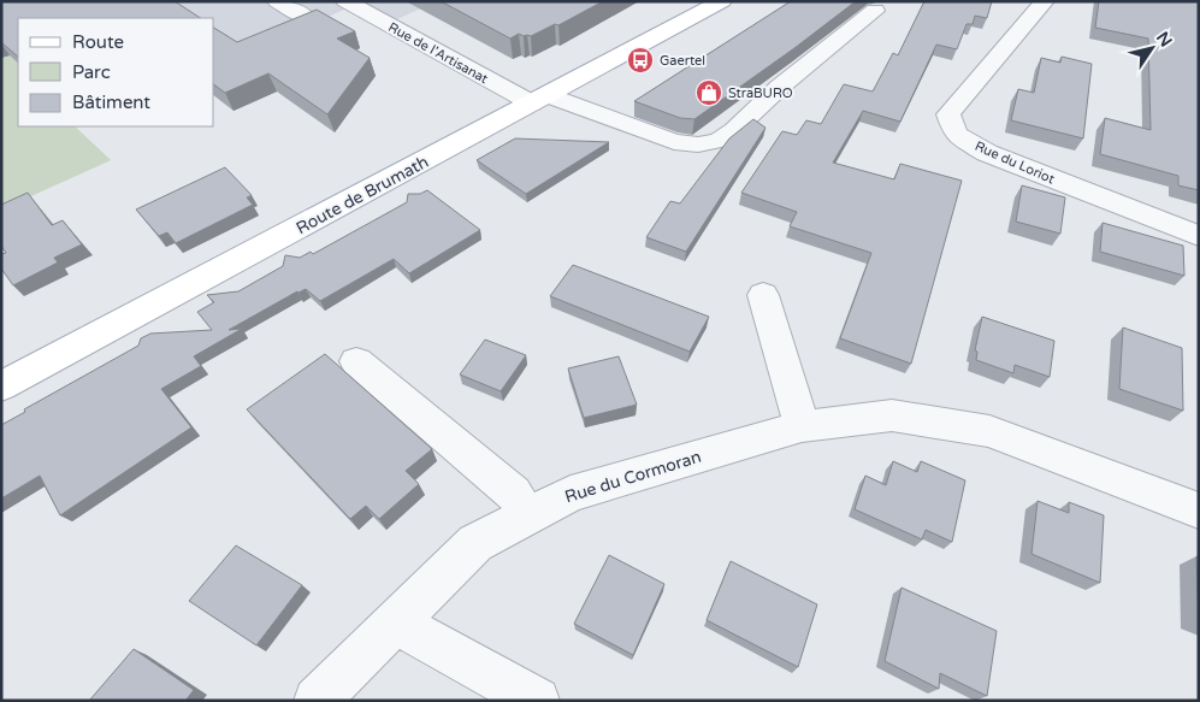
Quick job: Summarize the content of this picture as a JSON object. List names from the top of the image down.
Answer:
{
  "streets": {
    "main road": ["Route de Brumath"],
    "street": ["Rue de l'Artisanat", "Rue du Loriot", "Rue du Cormoran"]
  },
  "crossings": [
    ["Rue de l'Artisanat", "Route de Brumath"]
  ],
  "places": {
    "bus stop": ["Gaertel"],
    "shop": ["StraBURO"]
  },
  "legend": ["Route", "Parc", "Bâtiment"],
  "north": "top right"
}
